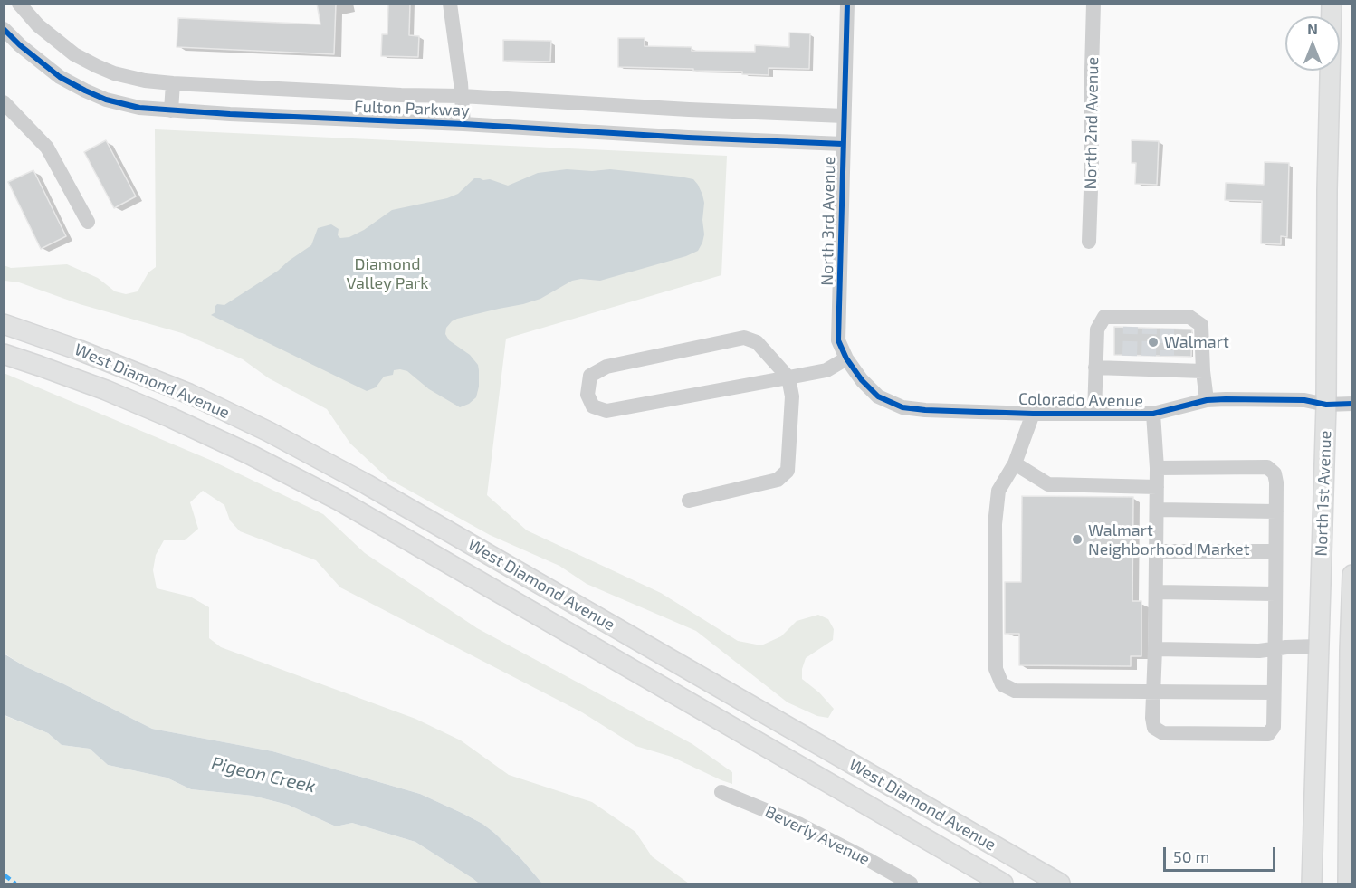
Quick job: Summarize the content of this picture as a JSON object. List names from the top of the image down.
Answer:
{
  "streets": {
    "main road": ["West Diamond Avenue", "North 1st Avenue"],
    "street": [
      "Fulton Parkway",
      "North 2nd Avenue",
      "North 3rd Avenue",
      "Colorado Avenue",
      "Beverly Avenue"
    ]
  },
  "crossings": [
    ["Fulton Parkway", "North 3rd Avenue"],
    ["North 3rd Avenue", "Colorado Avenue"],
    ["Colorado Avenue", "North 1st Avenue"]
  ],
  "water": ["Pigeon Creek"],
  "parks": ["Diamond Valley Park"],
  "places": ["Walmart", "Walmart Neighborhood Market"],
  "scale_bar": "50 m",
  "north": "top"
}
